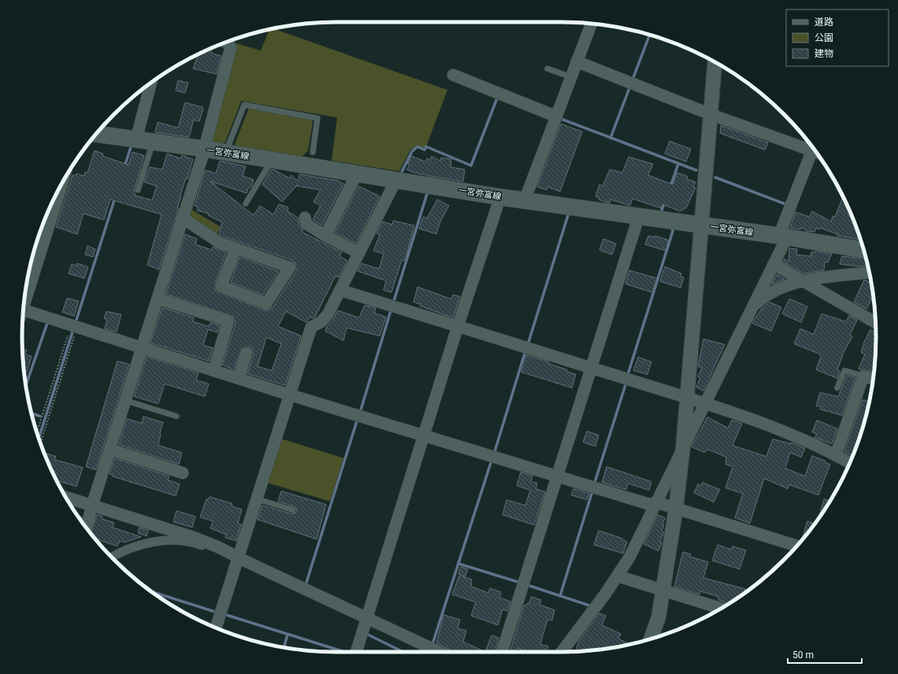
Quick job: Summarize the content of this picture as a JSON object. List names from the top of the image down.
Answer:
{
  "streets": {
    "main road": ["一宮弥富線"]
  },
  "legend": ["道路", "公園", "建物"],
  "scale_bar": "50 m"
}
